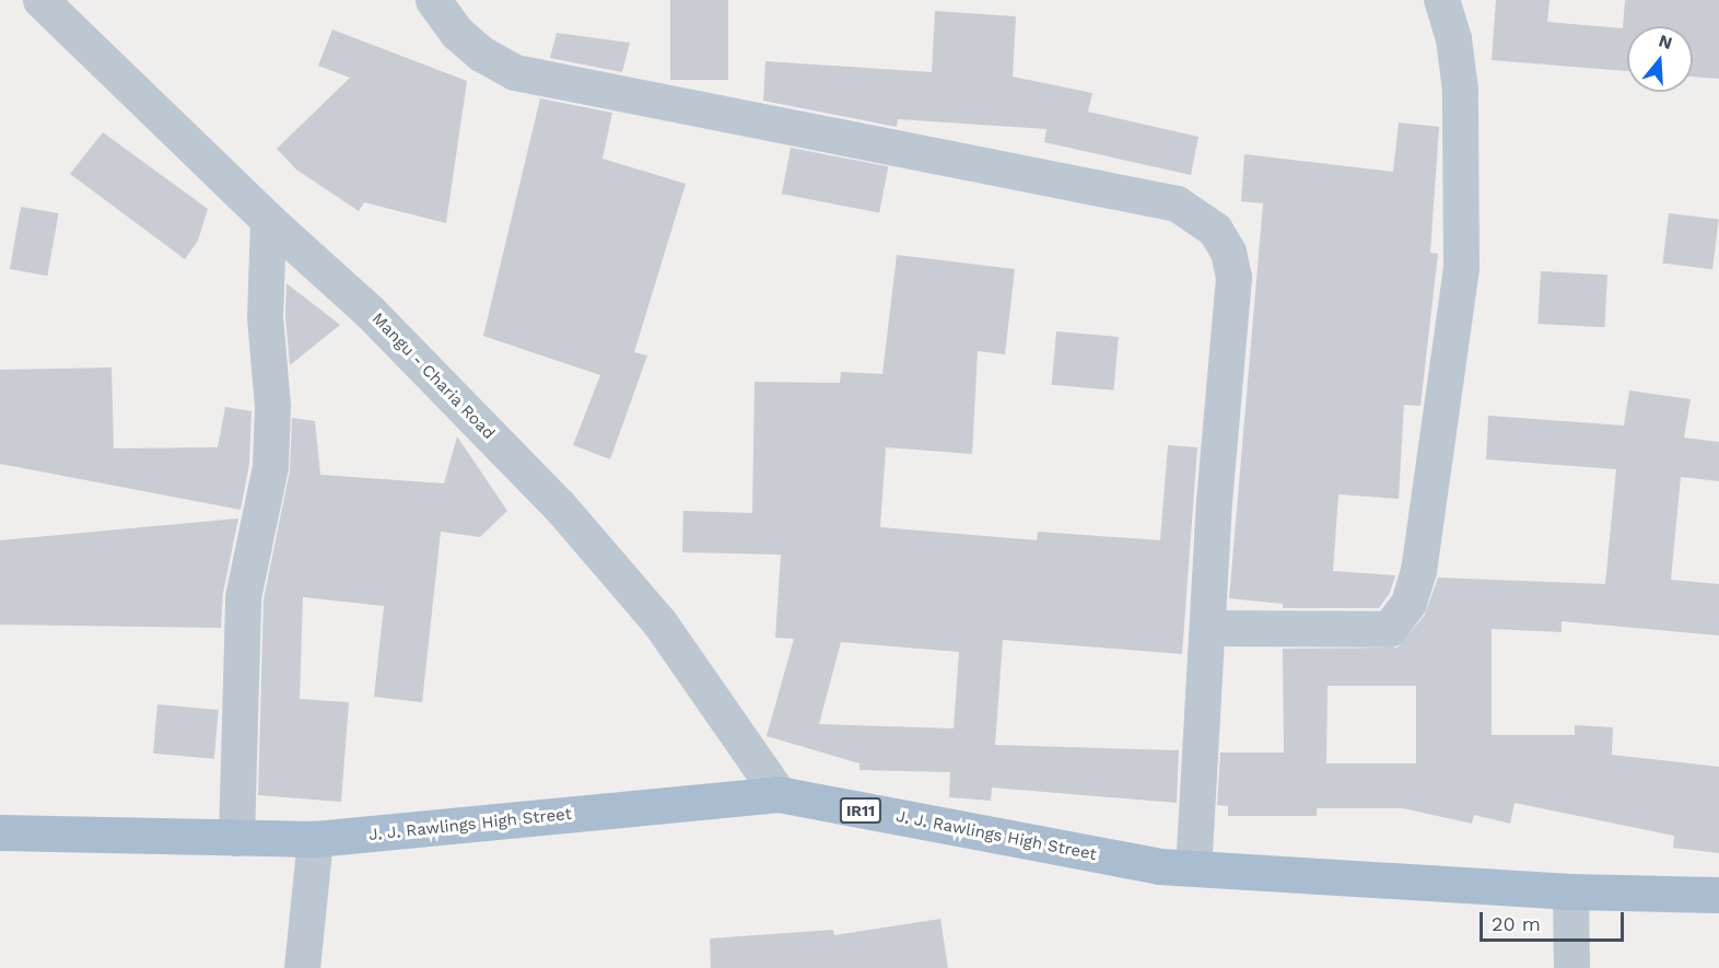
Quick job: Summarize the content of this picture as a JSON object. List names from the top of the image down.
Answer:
{
  "streets": {
    "main road": ["IR11", "J. J. Rawlings High Street"],
    "street": ["Mangu - Charia Road"]
  },
  "crossings": [
    ["Mangu - Charia Road", "J. J. Rawlings High Street"]
  ],
  "scale_bar": "20 m",
  "north": "top"
}
